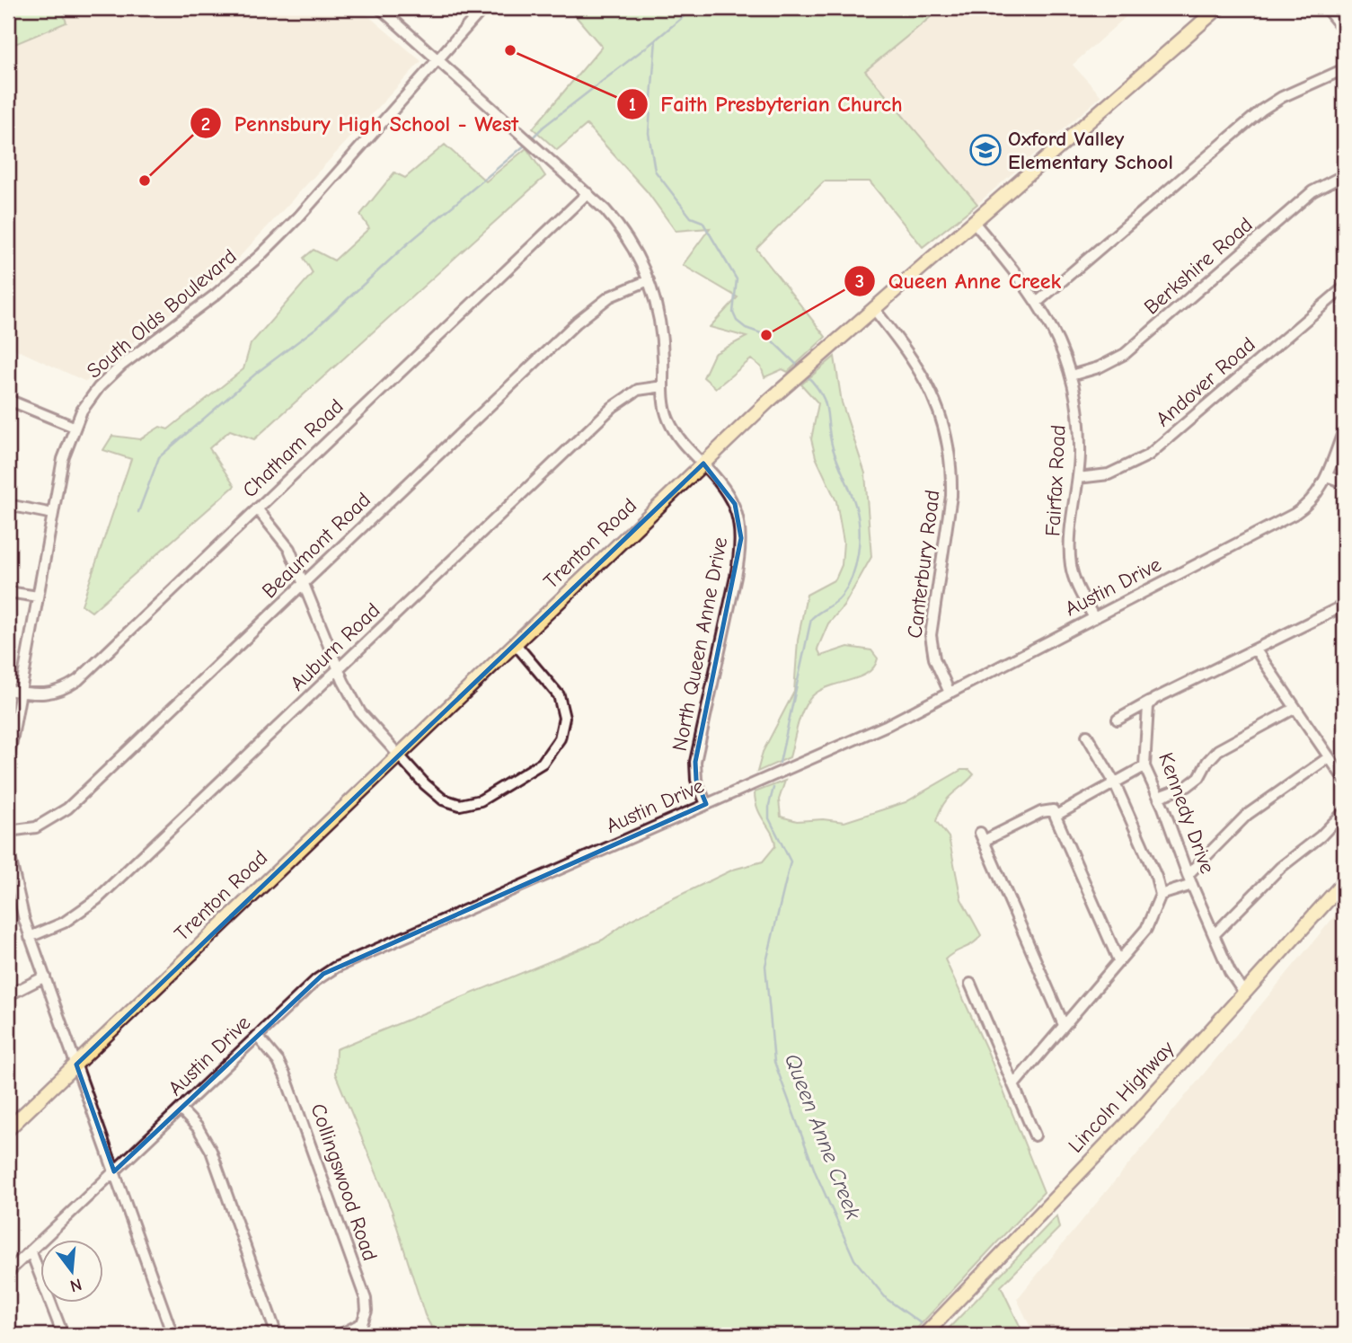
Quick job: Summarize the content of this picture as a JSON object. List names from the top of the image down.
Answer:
{
  "streets": {
    "main road": ["Trenton Road", "Lincoln Highway"],
    "street": [
      "Berkshire Road",
      "South Olds Boulevard",
      "Andover Road",
      "Chatham Road",
      "Fairfax Road",
      "Beaumont Road",
      "Canterbury Road",
      "Austin Drive",
      "North Queen Anne Drive",
      "Auburn Road",
      "Kennedy Drive",
      "Collingswood Road"
    ]
  },
  "crossings": [
    ["Berkshire Road", "Fairfax Road"],
    ["South Olds Boulevard", "Chatham Road"],
    ["South Olds Boulevard", "North Queen Anne Drive"],
    ["Andover Road", "Fairfax Road"],
    ["Chatham Road", "North Queen Anne Drive"],
    ["Fairfax Road", "Trenton Road"],
    ["Fairfax Road", "Austin Drive"],
    ["Trenton Road", "Canterbury Road"],
    ["Trenton Road", "North Queen Anne Drive"],
    ["Beaumont Road", "North Queen Anne Drive"],
    ["Canterbury Road", "Austin Drive"],
    ["Austin Drive", "North Queen Anne Drive"],
    ["Austin Drive", "Collingswood Road"],
    ["North Queen Anne Drive", "Auburn Road"],
    ["Kennedy Drive", "Lincoln Highway"]
  ],
  "water": ["Queen Anne Creek"],
  "places": {
    "other": ["Faith Presbyterian Church", "Pennsbury High School - West", "Queen Anne Creek"],
    "school or university": ["Oxford Valley Elementary School"]
  },
  "north": "bottom"
}
